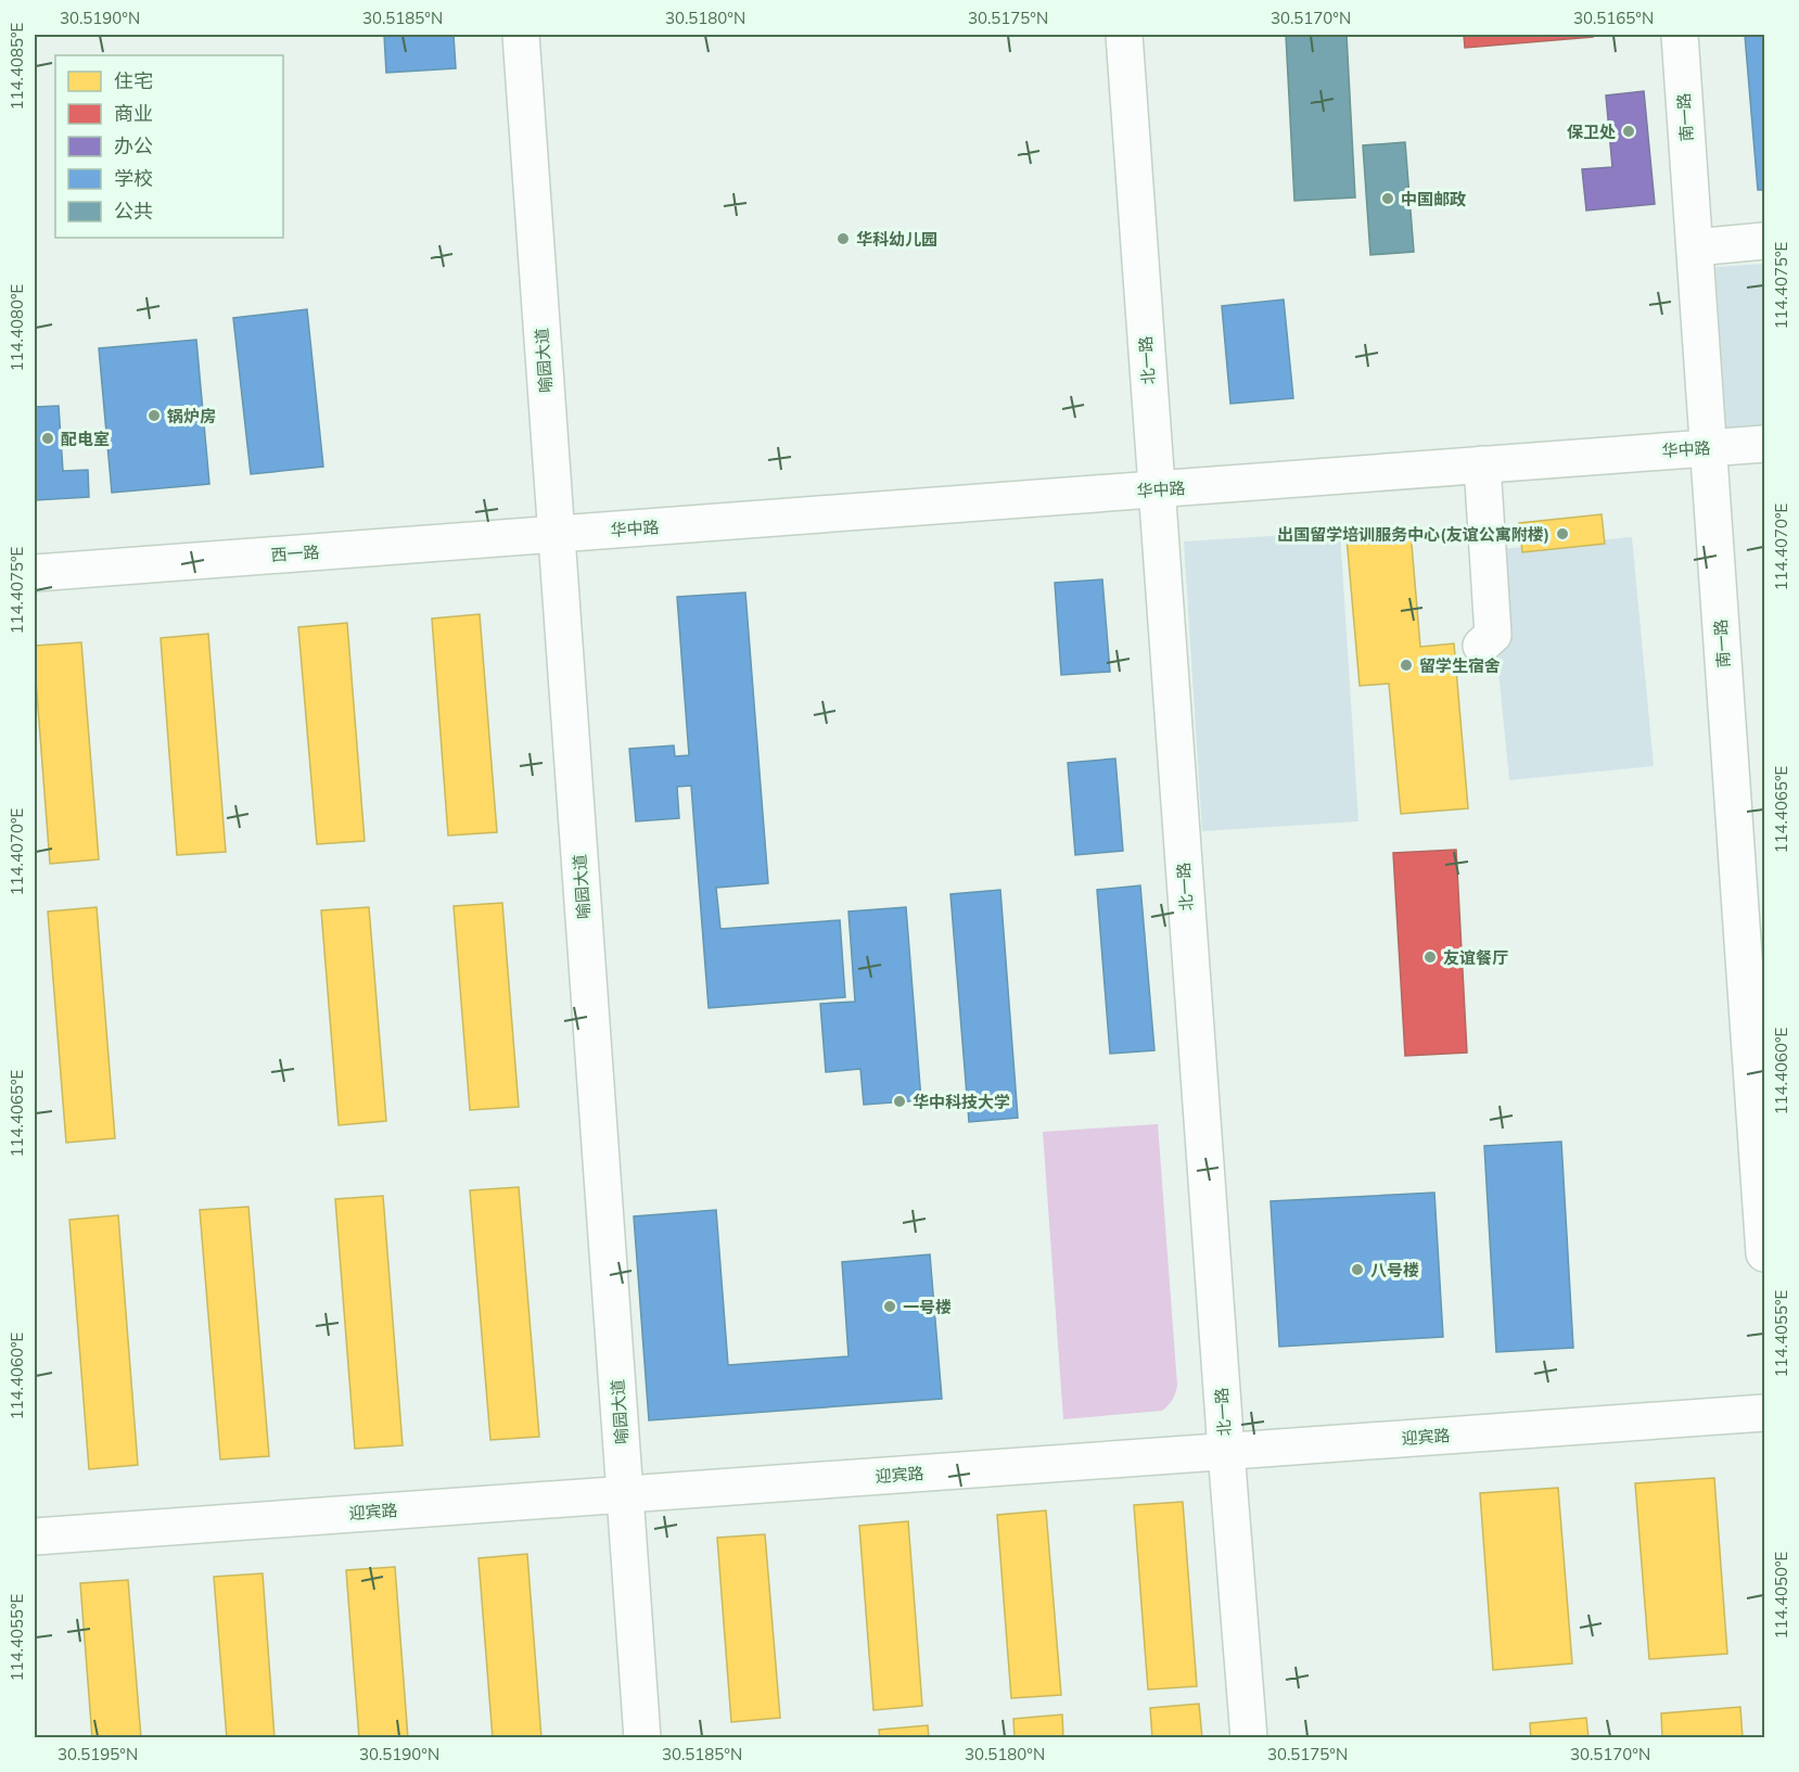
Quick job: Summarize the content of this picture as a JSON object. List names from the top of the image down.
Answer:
{
  "streets": {
    "street": [
      "南一路",
      "喻园大道",
      "北一路",
      "华中路",
      "西一路",
      "迎宾路"
    ]
  },
  "crossings": [
    ["南一路", "华中路"],
    ["喻园大道", "华中路"],
    ["喻园大道", "西一路"],
    ["喻园大道", "迎宾路"],
    ["北一路", "华中路"],
    ["北一路", "迎宾路"],
    ["华中路", "西一路"]
  ],
  "places": [
    "保卫处",
    "中国邮政",
    "华科幼儿园",
    "锅炉房",
    "配电室",
    "出国留学培训服务中心(友谊公寓附楼)",
    "留学生宿舍",
    "友谊餐厅",
    "华中科技大学",
    "八号楼",
    "一号楼"
  ],
  "legend": [
    "住宅",
    "商业",
    "办公",
    "学校",
    "公共"
  ],
  "coordinates": [
    "30.5190°N",
    "30.5185°N",
    "30.5180°N",
    "30.5175°N",
    "30.5170°N",
    "30.5165°N",
    "114.4085°E",
    "114.4075°E",
    "114.4080°E",
    "114.4070°E",
    "114.4065°E",
    "114.4060°E",
    "114.4055°E",
    "114.4050°E",
    "30.5195°N"
  ]
}
